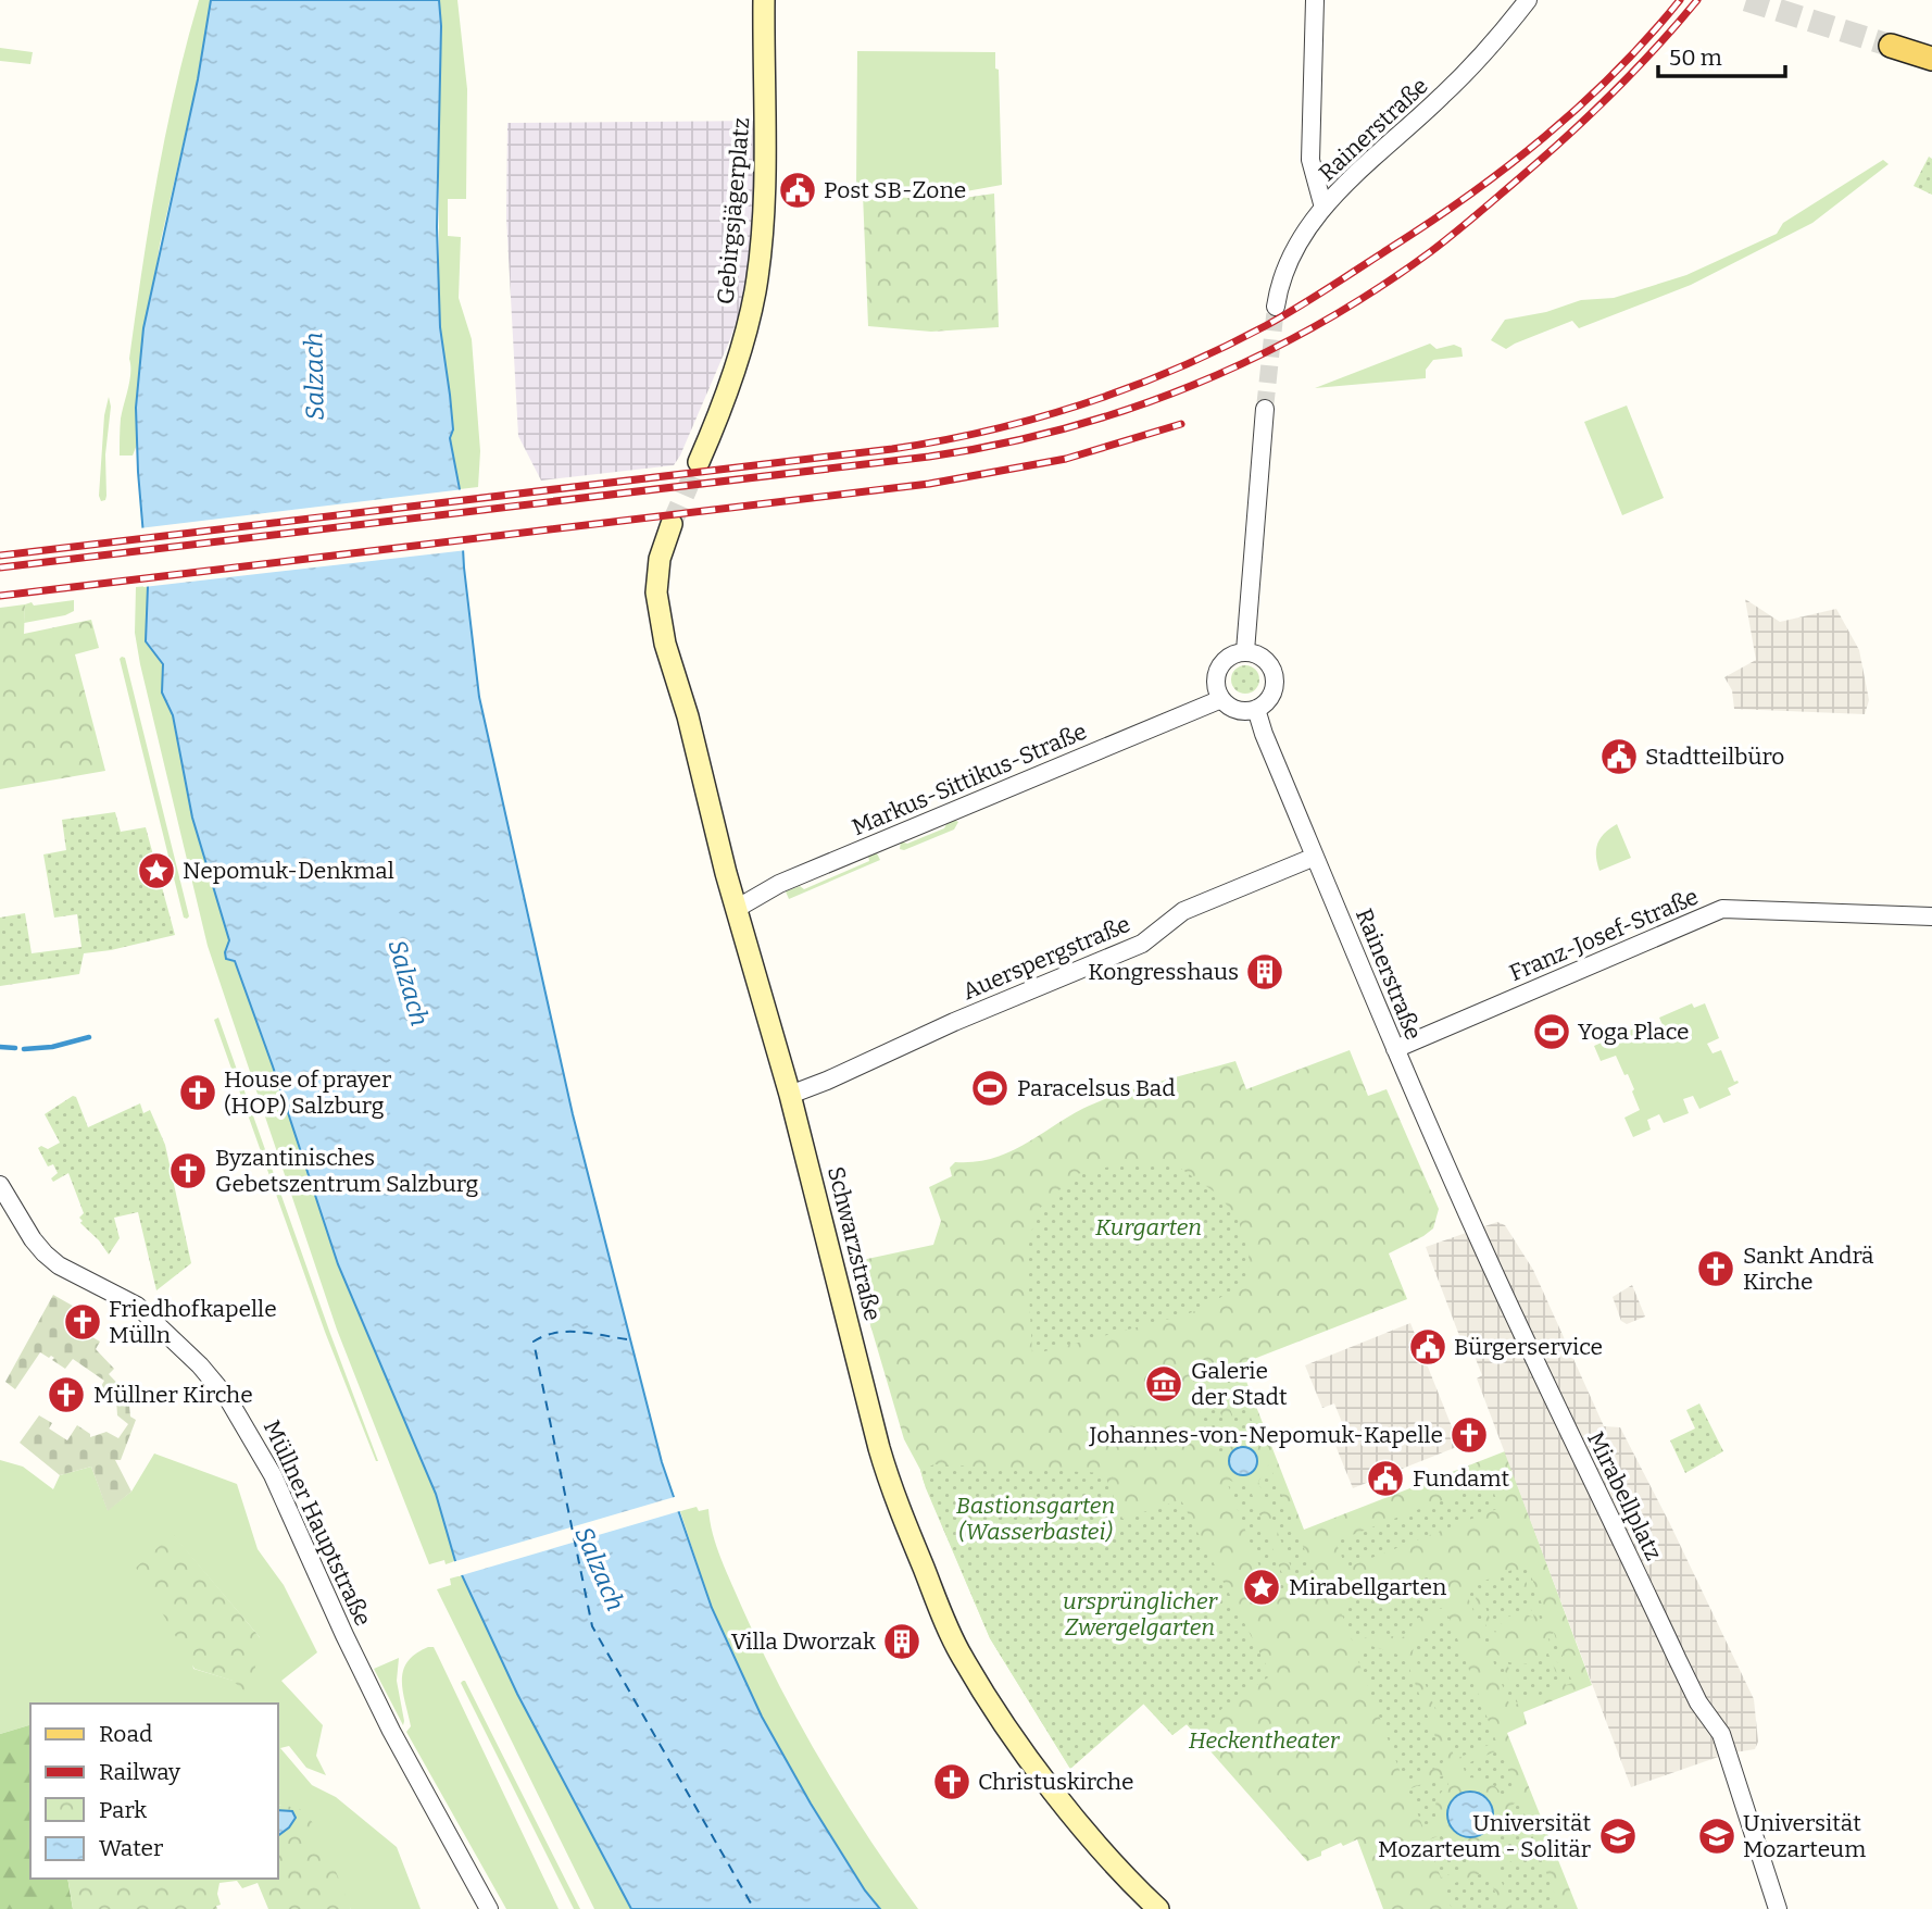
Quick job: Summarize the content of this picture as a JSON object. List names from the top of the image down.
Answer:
{
  "streets": {
    "main road": ["Gebirgsjägerplatz", "Schwarzstraße"],
    "street": [
      "Rainerstraße",
      "Markus-Sittikus-Straße",
      "Franz-Josef-Straße",
      "Auerspergstraße",
      "Mirabellplatz",
      "Müllner Hauptstraße"
    ]
  },
  "crossings": [
    ["Rainerstraße", "Markus-Sittikus-Straße"],
    ["Rainerstraße", "Franz-Josef-Straße"],
    ["Rainerstraße", "Auerspergstraße"],
    ["Rainerstraße", "Mirabellplatz"],
    ["Markus-Sittikus-Straße", "Schwarzstraße"],
    ["Auerspergstraße", "Schwarzstraße"]
  ],
  "water": ["Salzach"],
  "parks": [
    "Kurgarten",
    "Bastionsgarten (Wasserbastei)",
    "ursprünglicher Zwergelgarten",
    "Heckentheater"
  ],
  "places": {
    "public building": [
      "Post SB-Zone",
      "Stadtteilbüro",
      "Bürgerservice",
      "Fundamt"
    ],
    "place": ["Nepomuk-Denkmal", "Mirabellgarten"],
    "building": ["Kongresshaus", "Villa Dworzak"],
    "sports": ["Yoga Place", "Paracelsus Bad"],
    "church": [
      "House of prayer (HOP) Salzburg",
      "Byzantinisches Gebetszentrum Salzburg",
      "Sankt Andrä Kirche",
      "Friedhofkapelle Mülln",
      "Müllner Kirche",
      "Johannes-von-Nepomuk-Kapelle",
      "Christuskirche"
    ],
    "museum": ["Galerie der Stadt"],
    "school or university": ["Universität Mozarteum - Solitär", "Universität Mozarteum"]
  },
  "legend": [
    "Road",
    "Railway",
    "Park",
    "Water"
  ],
  "scale_bar": "50 m"
}
